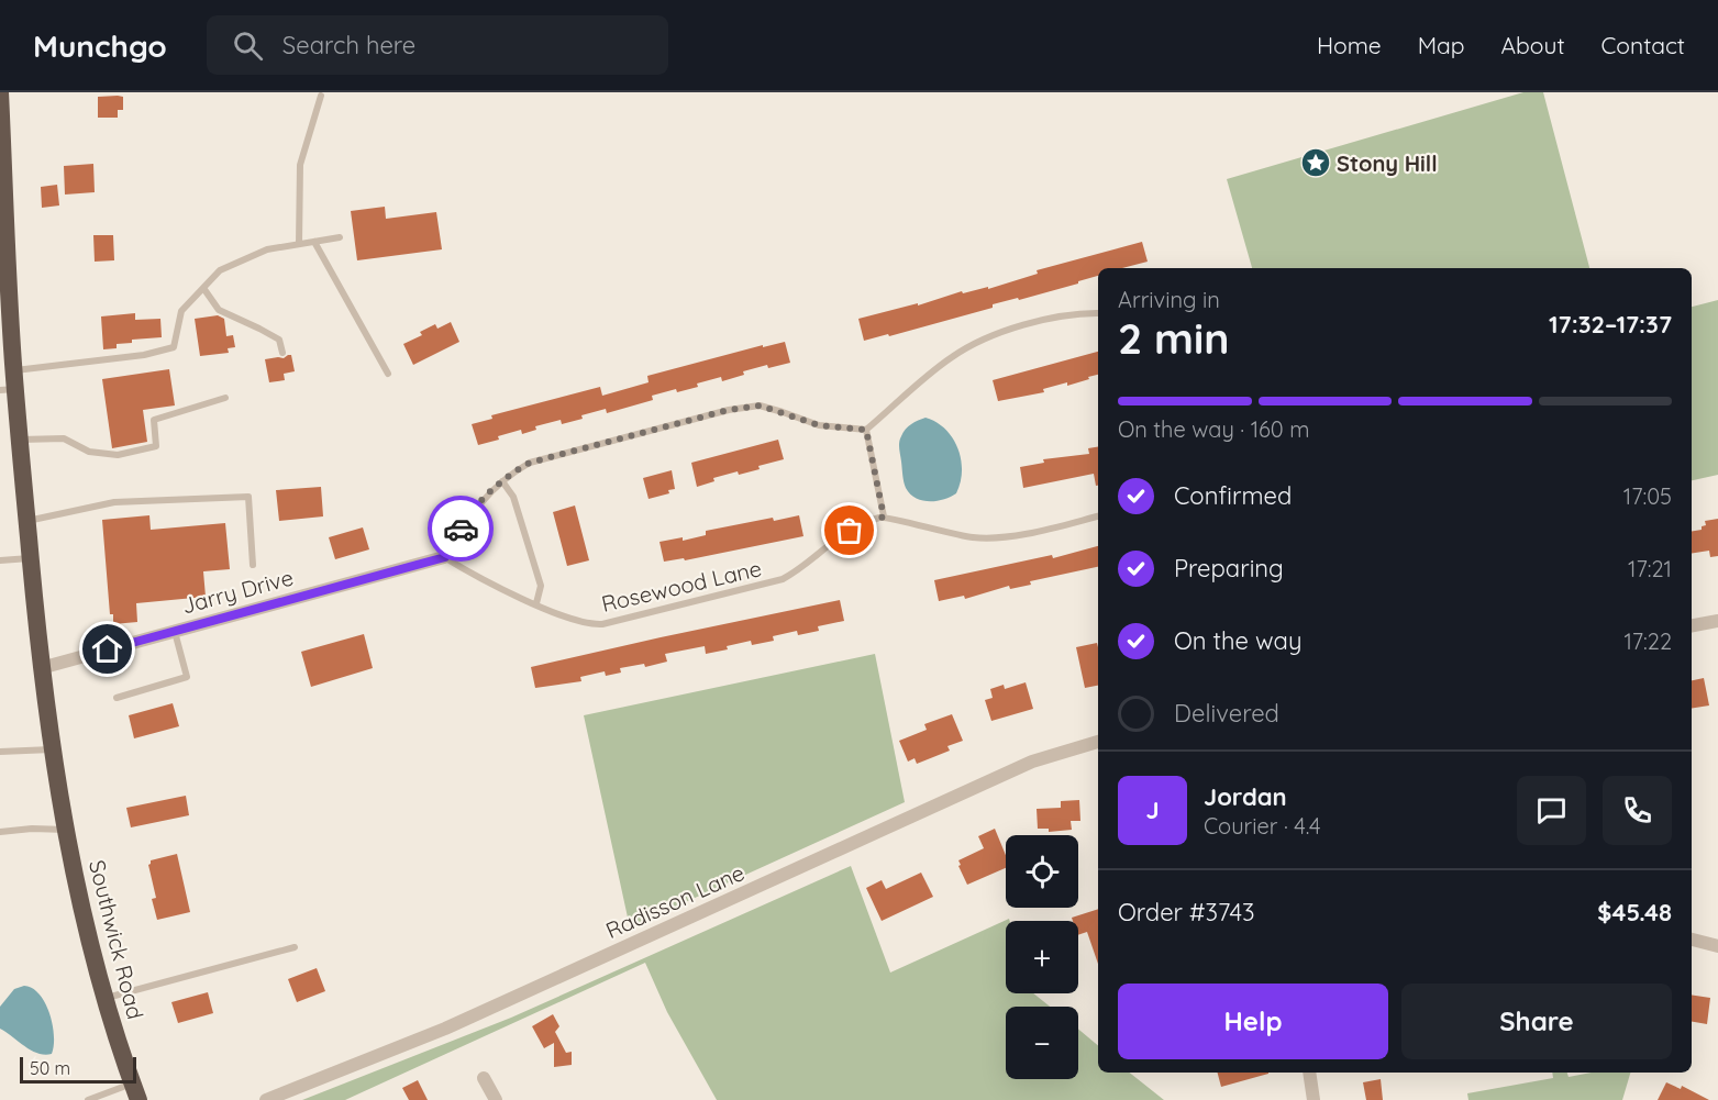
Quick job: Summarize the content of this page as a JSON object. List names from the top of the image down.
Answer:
{
  "streets": {
    "highway": ["Southwick Road"],
    "street": ["Jarry Drive", "Radisson Lane"],
    "lane": ["Rosewood Lane"]
  },
  "crossings": [
    ["Rosewood Lane", "Jarry Drive"],
    ["Jarry Drive", "Southwick Road"]
  ],
  "places": {
    "place": ["Stony Hill"]
  },
  "scale_bar": "50 m",
  "page": {
    "header": "Munchgo",
    "search": "Search here",
    "nav": [
      "Home",
      "Map",
      "About",
      "Contact"
    ],
    "heading": ["2 min", "Arriving in", "17:32–17:37"],
    "panel": [
      "Jordan",
      "Courier · 4.4",
      "Order #3743",
      "$45.48"
    ],
    "bar": "On the way · 160 m",
    "list": [
      ["Confirmed", "17:05"],
      ["Preparing", "17:21"],
      ["On the way", "17:22"],
      "Delivered"
    ],
    "round": "J",
    "map_buttons": ["+", "−"],
    "buttons": ["Help", "Share"],
    "scale": "50 m"
  }
}
